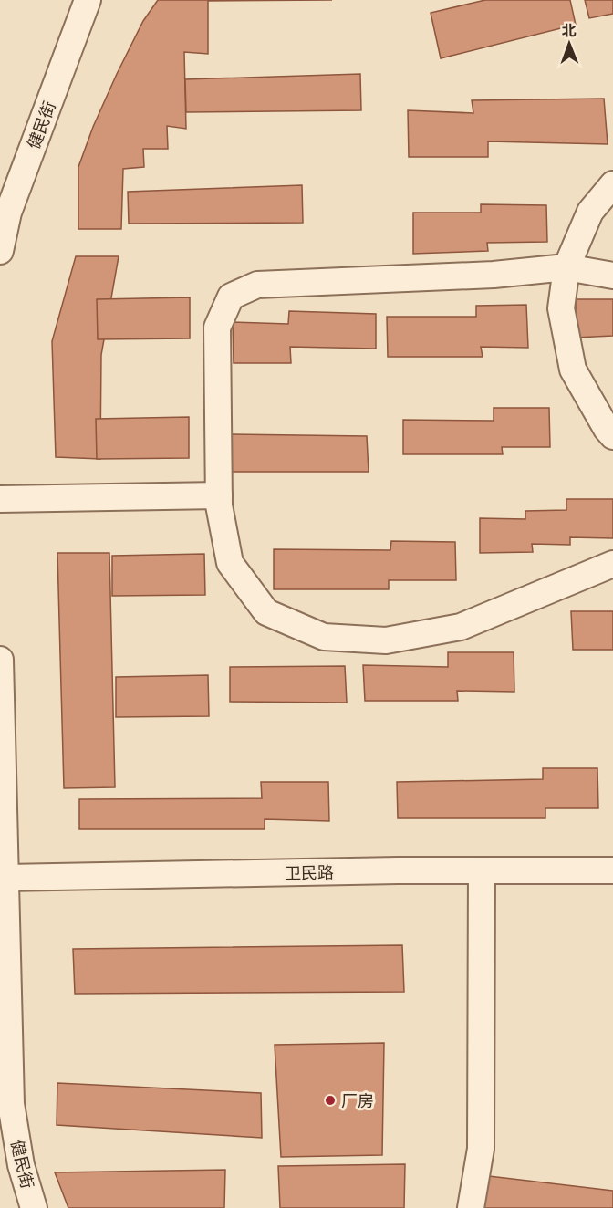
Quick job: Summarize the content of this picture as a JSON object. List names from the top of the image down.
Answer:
{
  "streets": {
    "street": ["健民街", "卫民路"]
  },
  "crossings": [
    ["健民街", "卫民路"]
  ],
  "places": ["厂房"],
  "north": "top"
}
